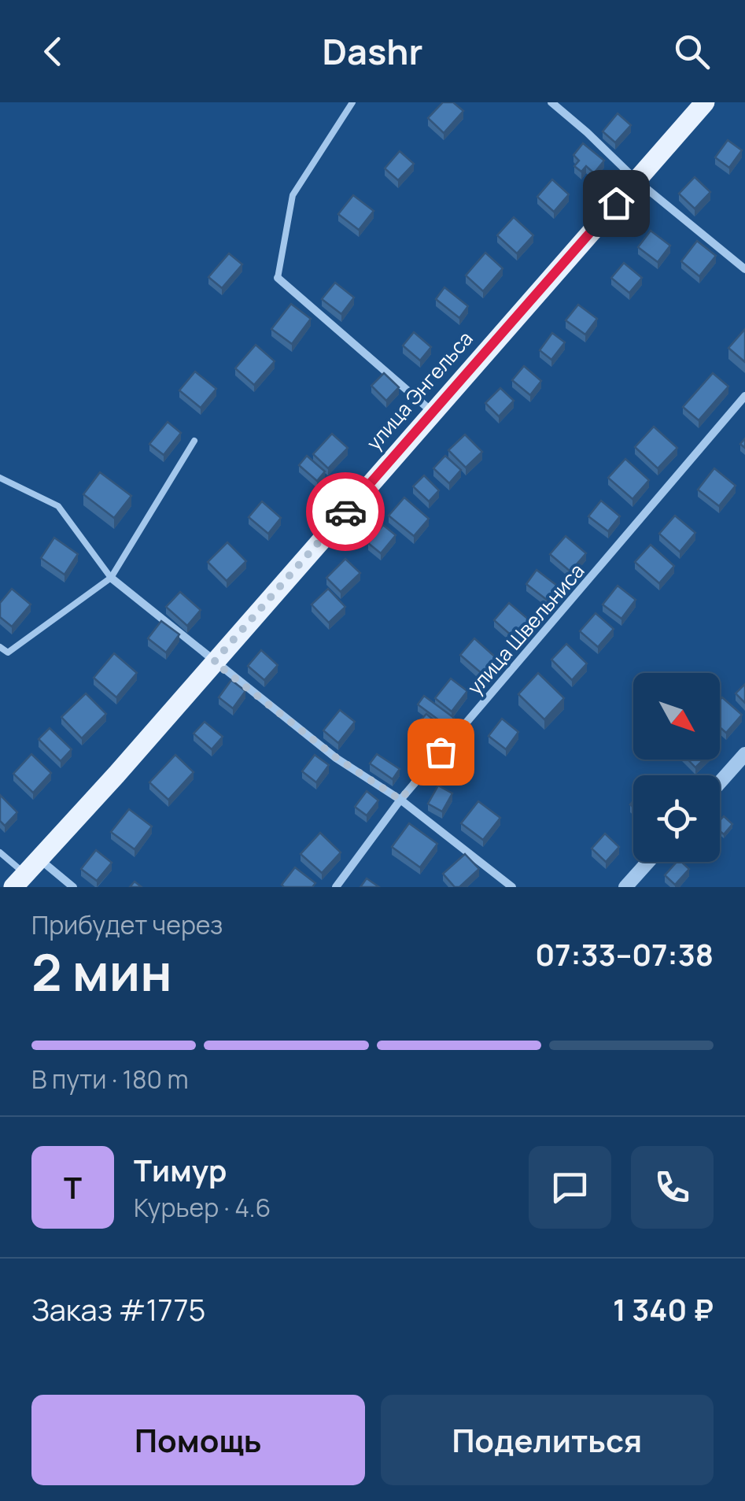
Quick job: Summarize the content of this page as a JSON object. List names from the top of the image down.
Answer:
{
  "streets": {
    "main road": ["улица Энгельса"],
    "street": ["улица Швельниса"]
  },
  "north": "bottom right",
  "page": {
    "header": "Dashr",
    "heading": ["2 мин", "Прибудет через", "07:33–07:38"],
    "panel": [
      "Тимур",
      "Курьер · 4.6",
      "Заказ #1775",
      "1 340 ₽"
    ],
    "bar": "В пути · 180 m",
    "round": "Т",
    "buttons": ["Помощь", "Поделиться"]
  }
}
